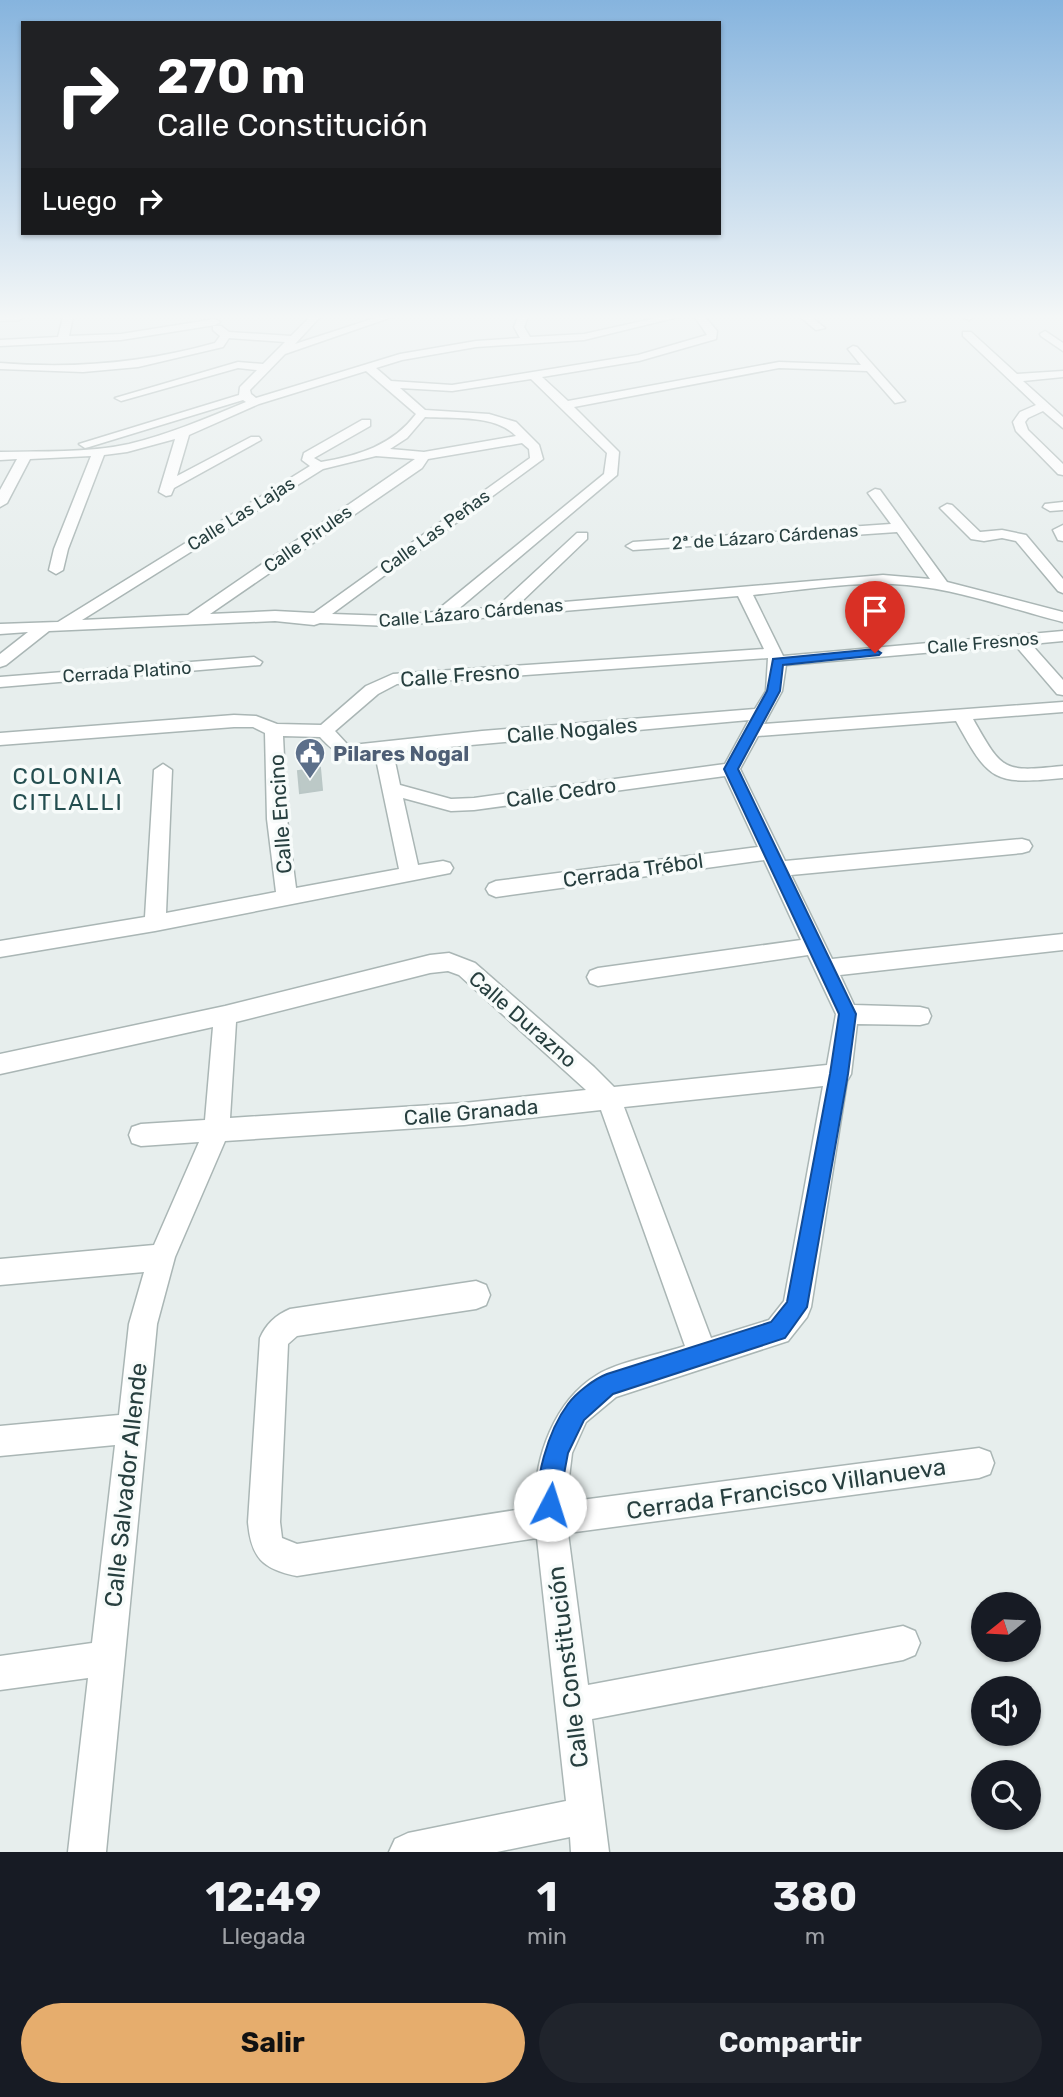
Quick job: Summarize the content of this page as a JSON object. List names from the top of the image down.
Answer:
{
  "streets": {
    "street": [
      "Calle Las Lajas",
      "Calle Las Peñas",
      "2ª de Lázaro Cárdenas",
      "Calle Pirules",
      "Calle Lázaro Cárdenas",
      "Calle Fresnos",
      "Cerrada Platino",
      "Calle Fresno",
      "Calle Nogales",
      "Calle Cedro",
      "Calle Encino",
      "Cerrada Trébol",
      "Calle Durazno",
      "Calle Granada",
      "Calle Salvador Allende",
      "Cerrada Francisco Villanueva",
      "Calle Constitución"
    ]
  },
  "crossings": [
    ["Calle Las Lajas", "Calle Lázaro Cárdenas"],
    ["Calle Las Peñas", "Calle Lázaro Cárdenas"],
    ["Calle Pirules", "Calle Lázaro Cárdenas"],
    ["Calle Fresnos", "Calle Fresno"],
    ["Calle Fresno", "Calle Nogales"],
    ["Calle Durazno", "Calle Granada"],
    ["Calle Durazno", "Calle Constitución"],
    ["Calle Granada", "Calle Salvador Allende"],
    ["Calle Granada", "Calle Constitución"],
    ["Cerrada Francisco Villanueva", "Calle Constitución"]
  ],
  "districts": ["COLONIA CITLALLI"],
  "places": {
    "public building": ["Pilares Nogal"]
  },
  "north": "left",
  "page": {
    "turn": ["270 m", "Calle Constitución"],
    "then": "Luego",
    "eta": [
      "12:49",
      "Llegada",
      "1",
      "min",
      "380",
      "m"
    ],
    "buttons": ["Salir", "Compartir"]
  }
}
